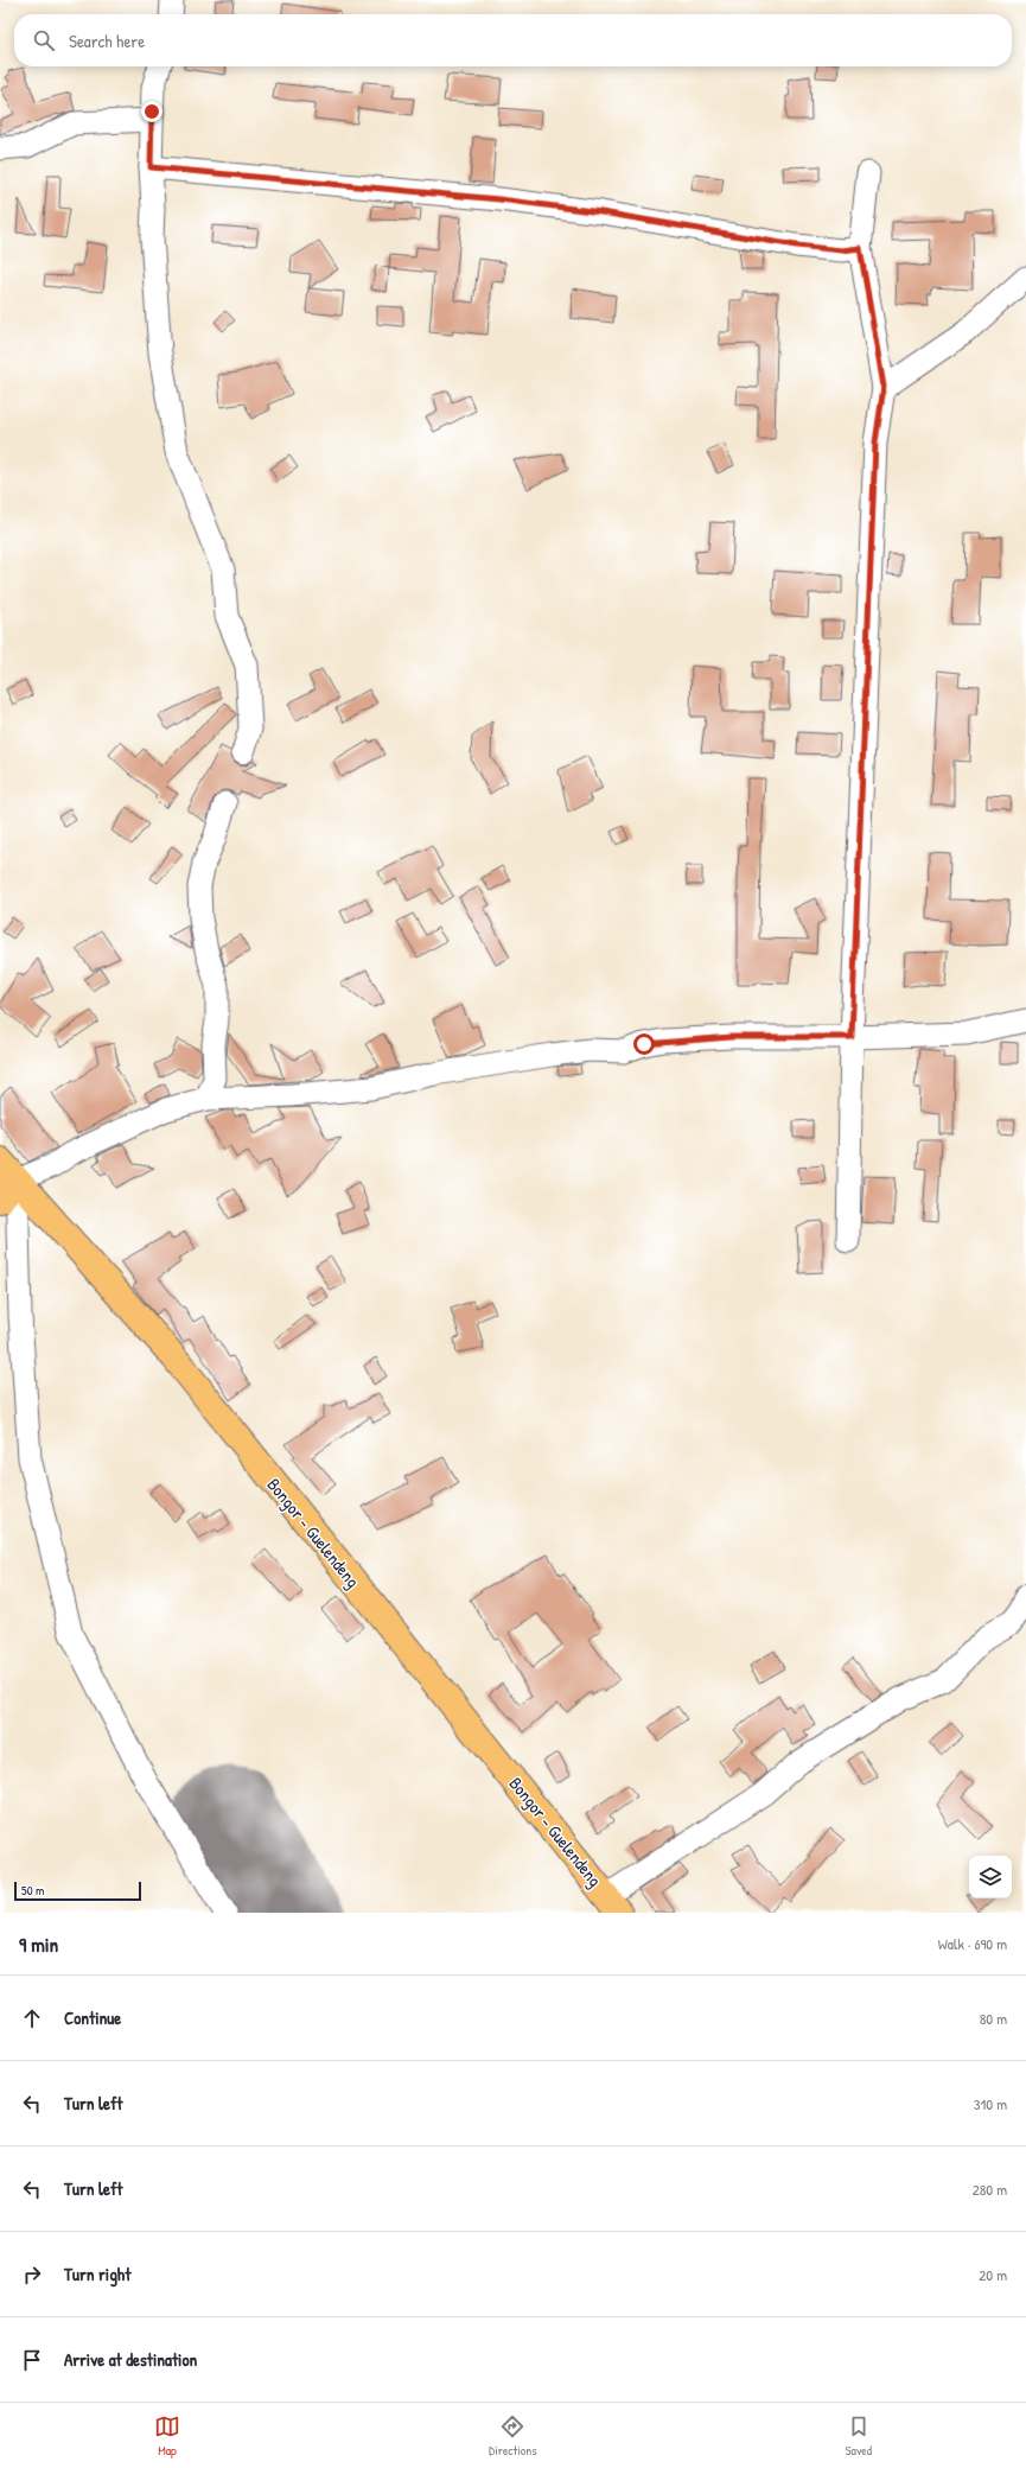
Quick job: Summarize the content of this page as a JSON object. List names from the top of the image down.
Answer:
{
  "streets": {
    "main road": ["Bongor - Guelendeng"]
  },
  "scale_bar": "50 m",
  "page": {
    "search": "Search here",
    "scale": "50 m",
    "heading": ["9 min", "Walk · 690 m"],
    "list": [
      ["Continue", "80 m"],
      ["Turn left", "310 m"],
      ["Turn left", "280 m"],
      ["Turn right", "20 m"],
      "Arrive at destination"
    ],
    "nav": ["Map", "Directions", "Saved"]
  }
}
